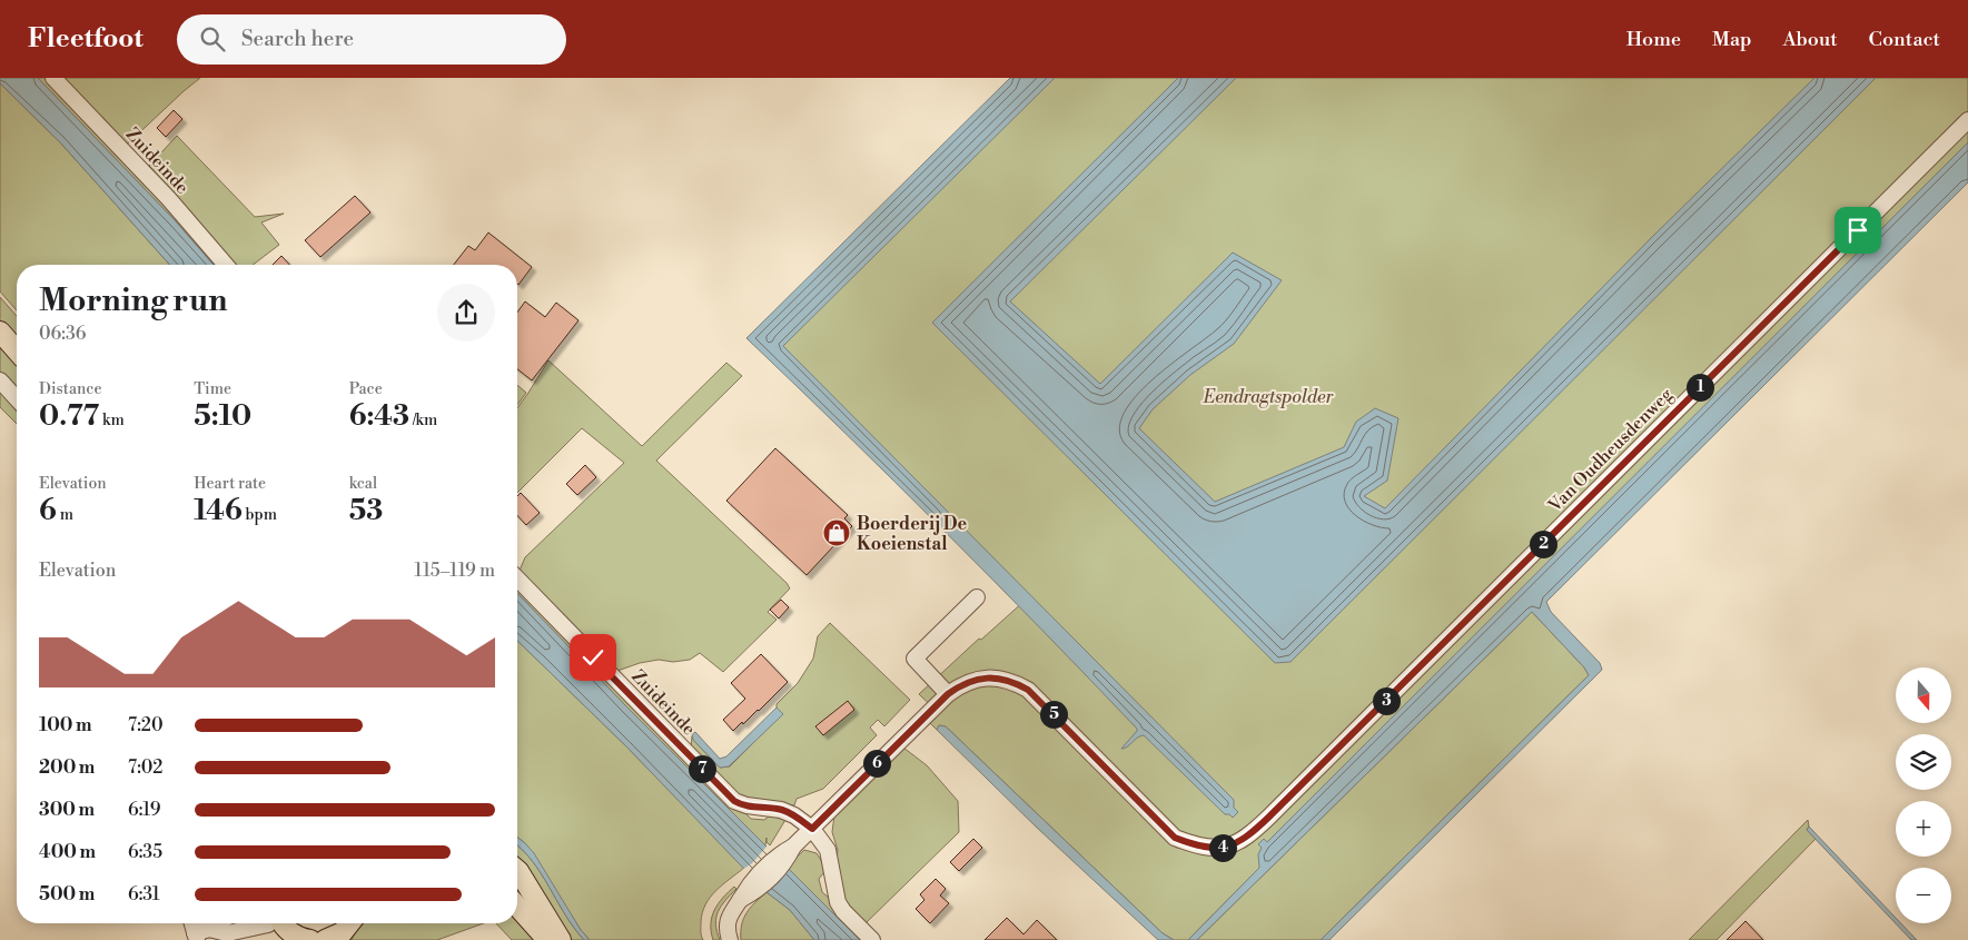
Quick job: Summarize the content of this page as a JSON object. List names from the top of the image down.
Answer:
{
  "streets": {
    "street": ["Zuideinde", "Van Oudheusdenweg"]
  },
  "crossings": [
    ["Zuideinde", "Van Oudheusdenweg"]
  ],
  "parks": ["Eendragtspolder"],
  "places": {
    "shop": ["Boerderij De Koeienstal"]
  },
  "north": "bottom",
  "page": {
    "header": "Fleetfoot",
    "search": "Search here",
    "nav": [
      "Home",
      "Map",
      "About",
      "Contact"
    ],
    "heading": ["Morning run", "06:36"],
    "stats": [
      ["Distance", "0.77 km"],
      ["Time", "5:10"],
      ["Pace", "6:43 /km"],
      ["Elevation", "6 m"],
      ["Heart rate", "146 bpm"],
      ["kcal", "53"]
    ],
    "pins": [
      "1",
      "2",
      "3",
      "5",
      "6",
      "7",
      "4"
    ],
    "chart": ["Elevation", "115–119 m"],
    "map_buttons": ["+", "−"],
    "list": [
      {
        "name": "100 m",
        "note": "7:20"
      },
      {
        "name": "200 m",
        "note": "7:02"
      },
      {
        "name": "300 m",
        "note": "6:19"
      },
      {
        "name": "400 m",
        "note": "6:35"
      },
      {
        "name": "500 m",
        "note": "6:31"
      }
    ]
  }
}
